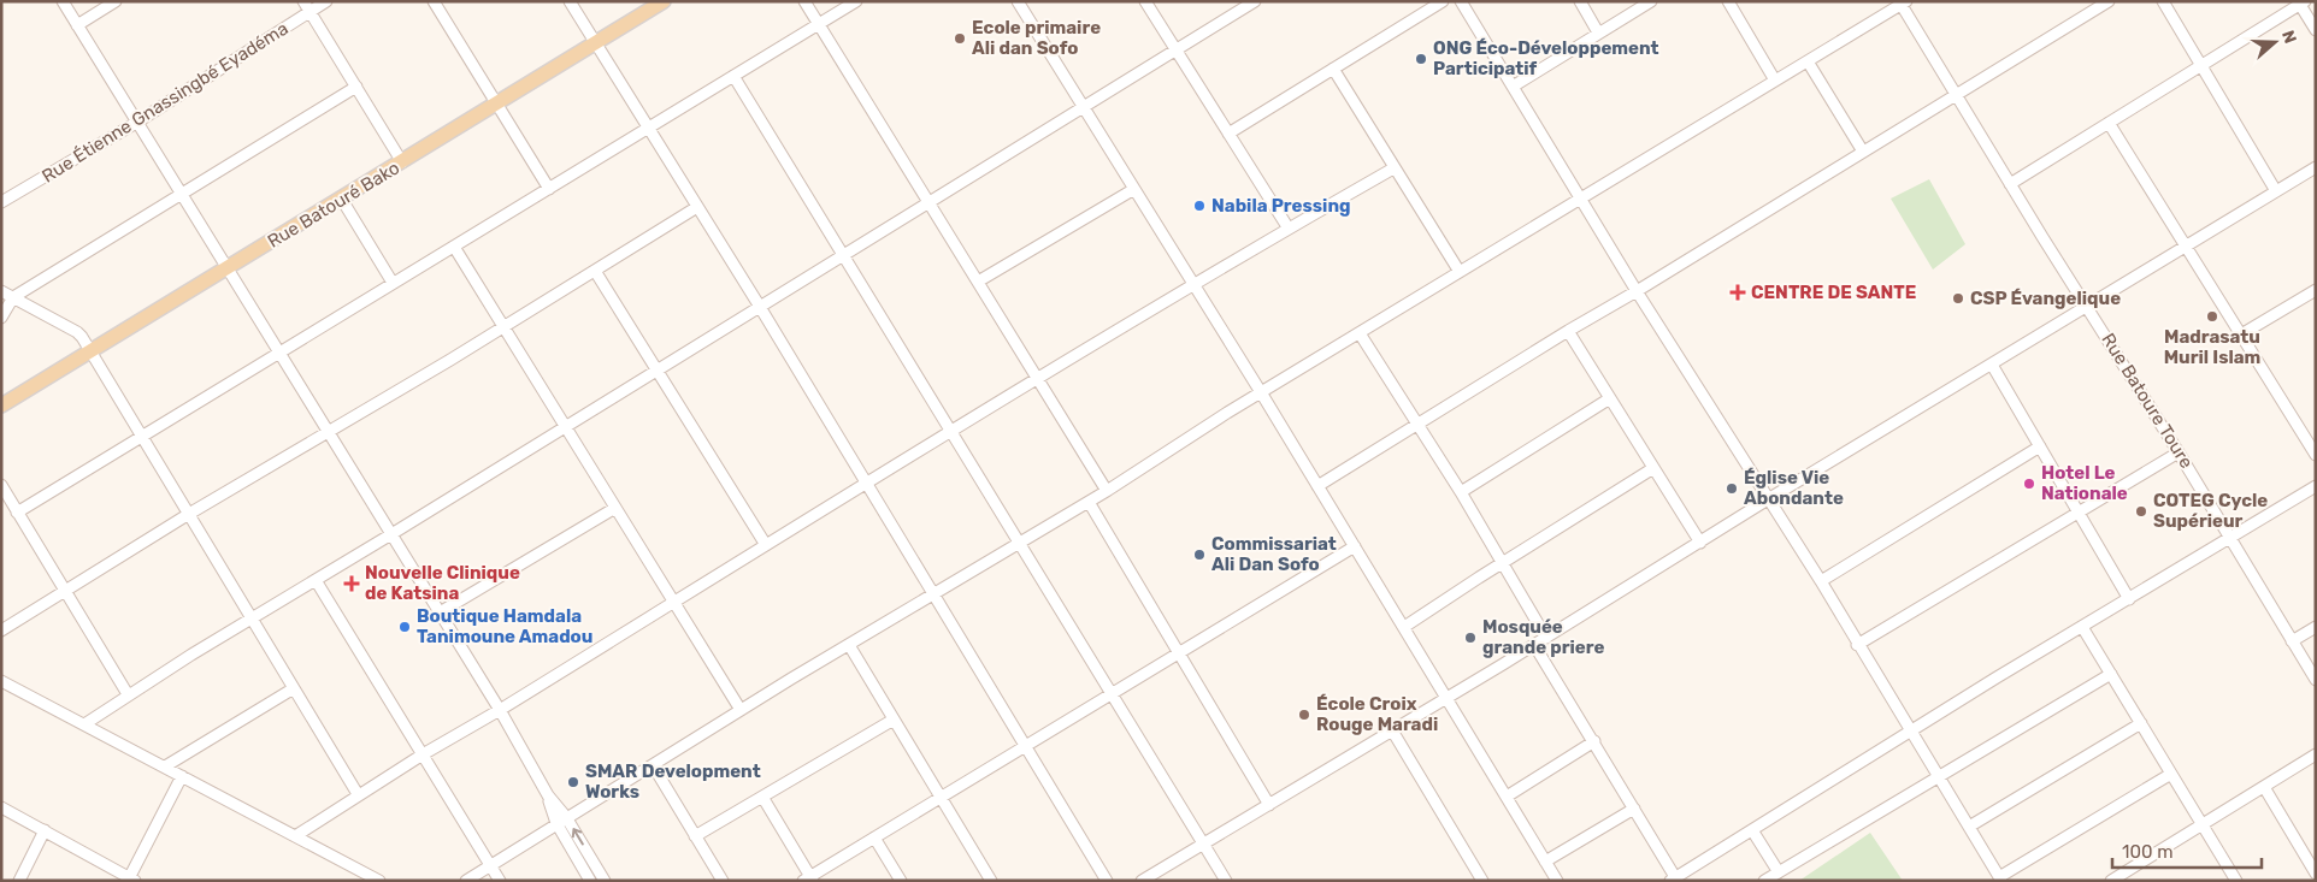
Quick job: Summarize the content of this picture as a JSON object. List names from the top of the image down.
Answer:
{
  "streets": {
    "main road": ["Rue Batouré Bako"],
    "street": ["Rue Étienne Gnassingbé Eyadéma", "Rue Batoure Toure"]
  },
  "places": {
    "other": [
      "Ecole primaire Ali dan Sofo",
      "ONG Éco-Développement Participatif",
      "Nabila Pressing",
      "CSP Évangelique",
      "Madrasatu Muril Islam",
      "Hotel Le Nationale",
      "Église Vie Abondante",
      "COTEG Cycle Supérieur",
      "Commissariat Ali Dan Sofo",
      "Boutique Hamdala Tanimoune Amadou",
      "Mosquée grande priere",
      "École Croix Rouge Maradi",
      "SMAR Development Works"
    ],
    "health": ["CENTRE DE SANTE", "Nouvelle Clinique de Katsina"]
  },
  "scale_bar": "100 m",
  "north": "right"
}
